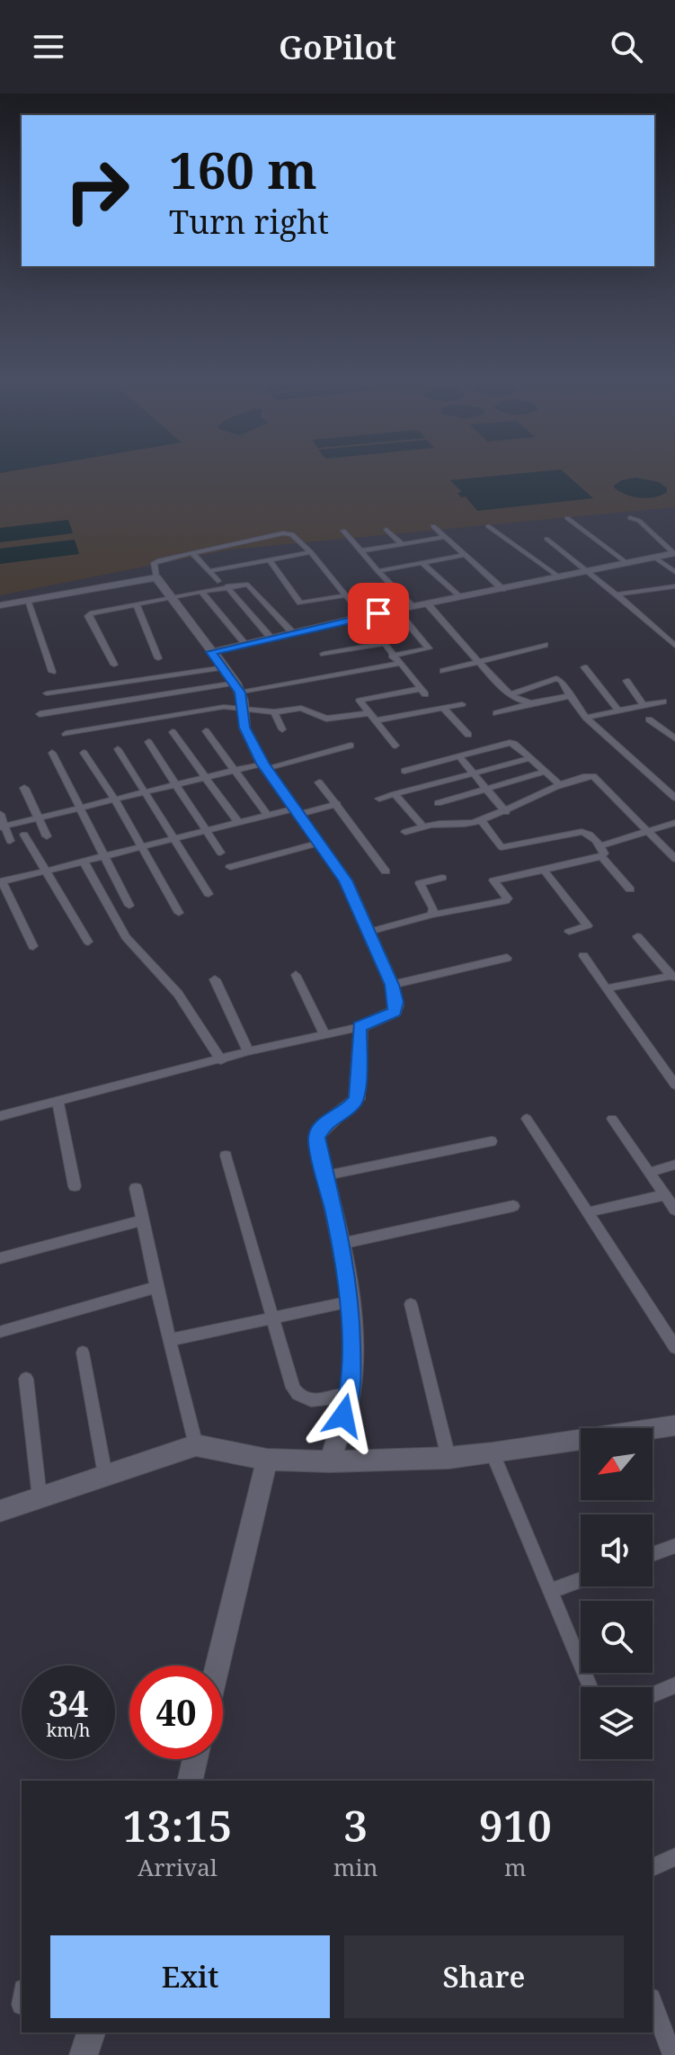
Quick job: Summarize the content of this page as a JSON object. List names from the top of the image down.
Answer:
{
  "north": "bottom left",
  "page": {
    "header": "GoPilot",
    "turn": ["160 m", "Turn right"],
    "speed": "34 km/h",
    "limit": "40",
    "eta": [
      "13:15",
      "Arrival",
      "3",
      "min",
      "910",
      "m"
    ],
    "buttons": ["Exit", "Share"]
  }
}
